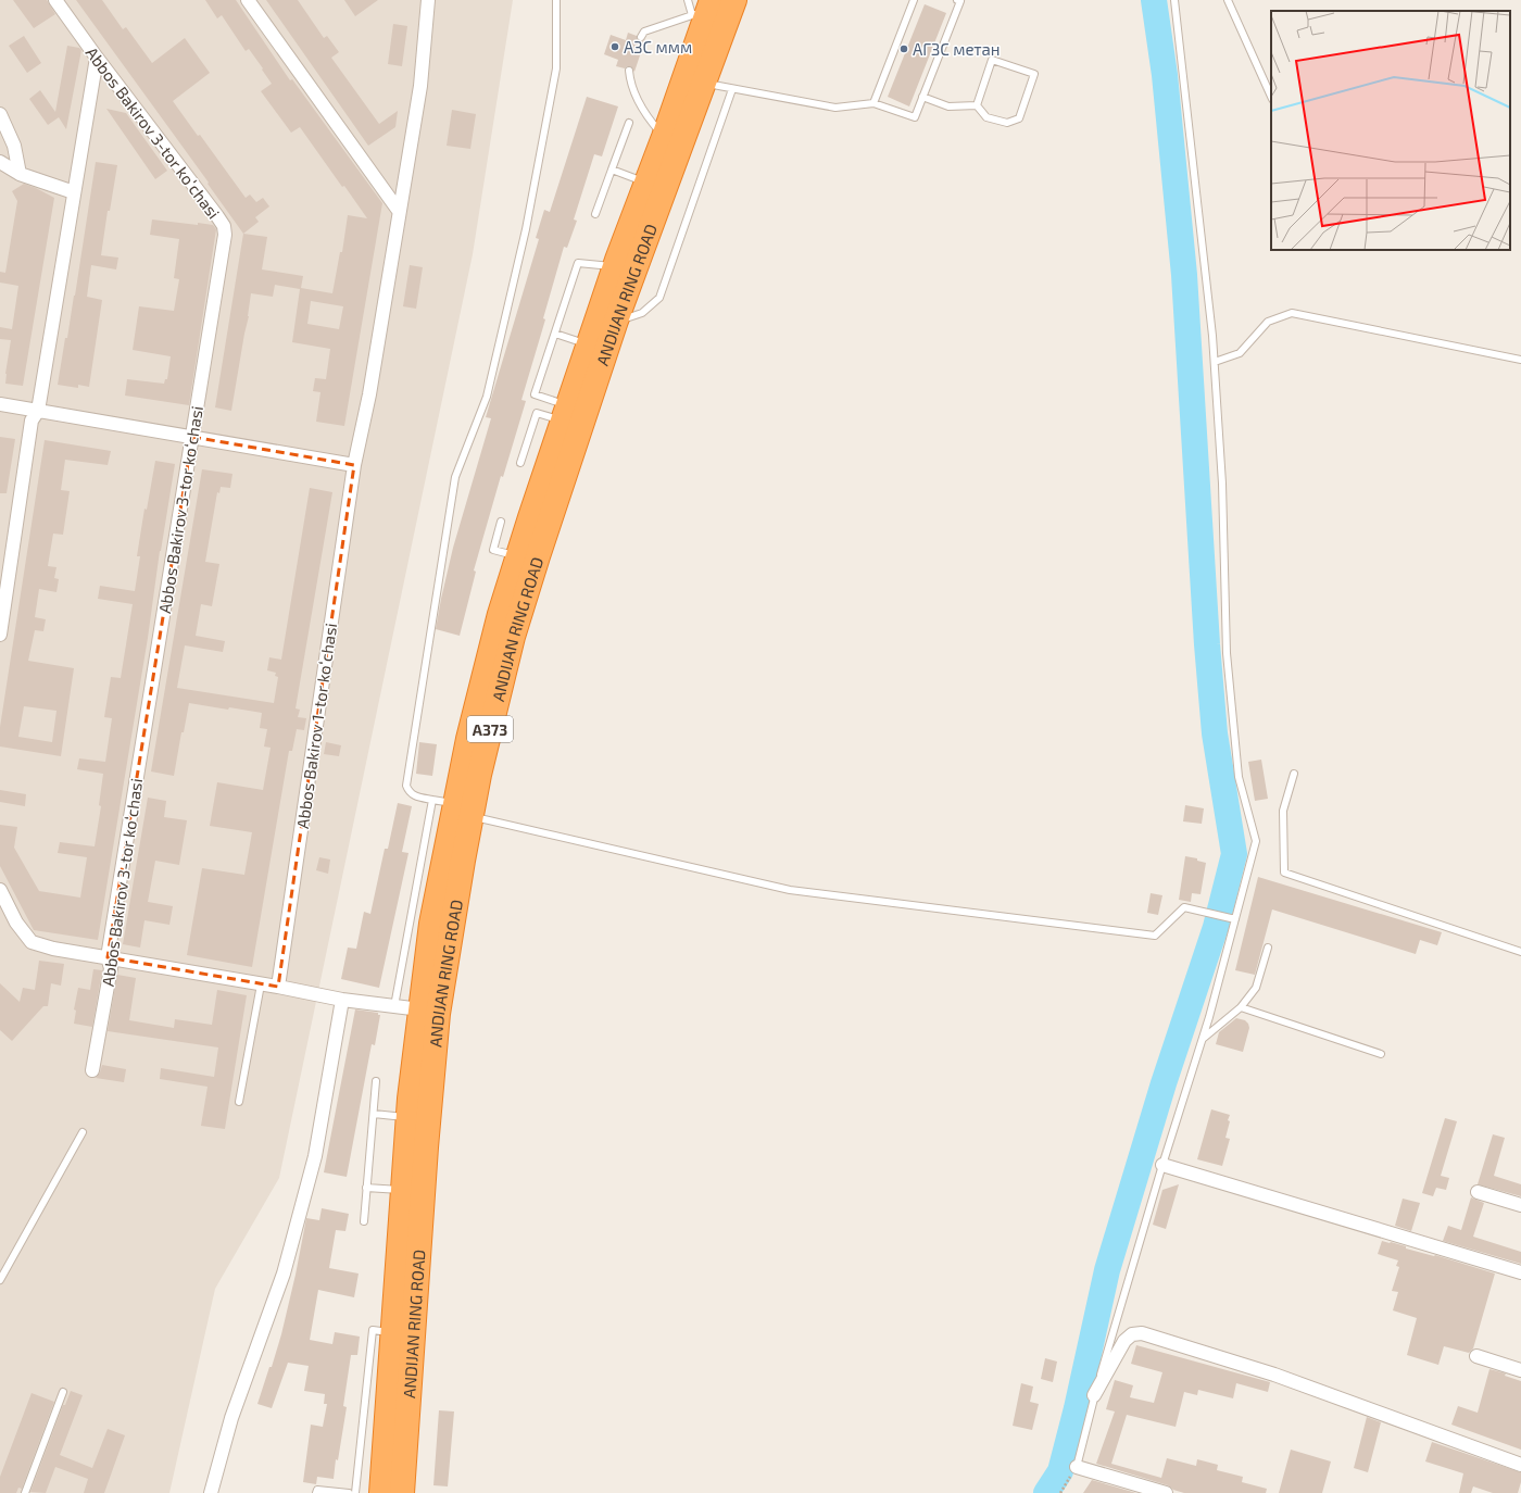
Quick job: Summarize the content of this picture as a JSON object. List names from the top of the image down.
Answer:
{
  "streets": {
    "highway": ["ANDIJAN RING ROAD", "A373"],
    "street": ["Abbos Bakirov 3-tor koʻchasi", "Abbos Bakirov 1-tor koʻchasi"]
  },
  "places": ["АЗС ммм", "АГЗС метан"]
}
